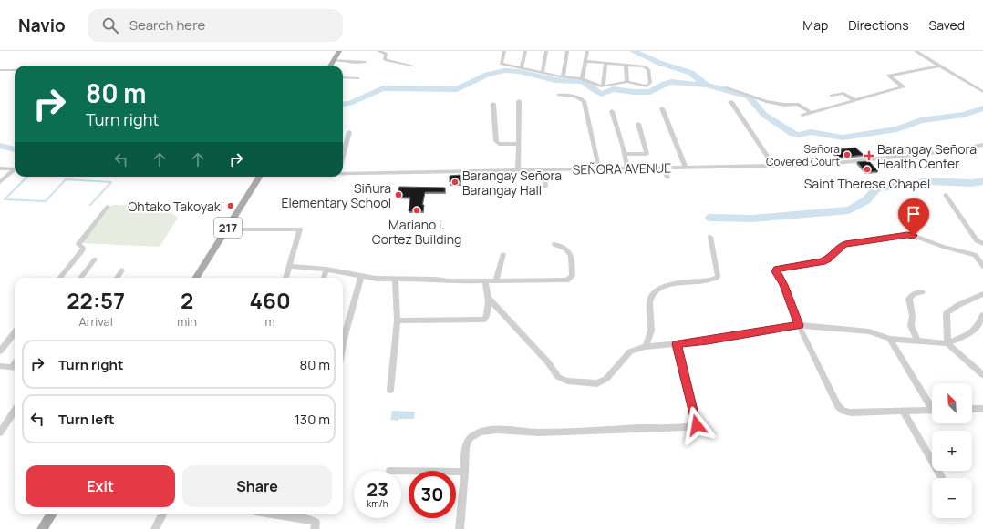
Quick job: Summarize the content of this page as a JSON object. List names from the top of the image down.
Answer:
{
  "streets": {
    "main road": ["217"],
    "street": ["SEÑORA AVENUE"]
  },
  "places": {
    "other": [
      "Señora Covered Court",
      "Saint Therese Chapel",
      "Barangay Señora Barangay Hall",
      "Siñura Elementary School",
      "Ohtako Takoyaki",
      "Mariano I. Cortez Building"
    ],
    "health": ["Barangay Señora Health Center"]
  },
  "north": "top left",
  "page": {
    "header": "Navio",
    "search": "Search here",
    "nav": ["Map", "Directions", "Saved"],
    "turn": ["80 m", "Turn right"],
    "eta": [
      "22:57",
      "Arrival",
      "2",
      "min",
      "460",
      "m"
    ],
    "list": [
      {
        "name": "Turn right",
        "value": "80 m"
      },
      {
        "name": "Turn left",
        "value": "130 m"
      }
    ],
    "map_buttons": ["+", "−"],
    "buttons": ["Exit", "Share"],
    "speed": "23 km/h",
    "limit": "30"
  }
}
